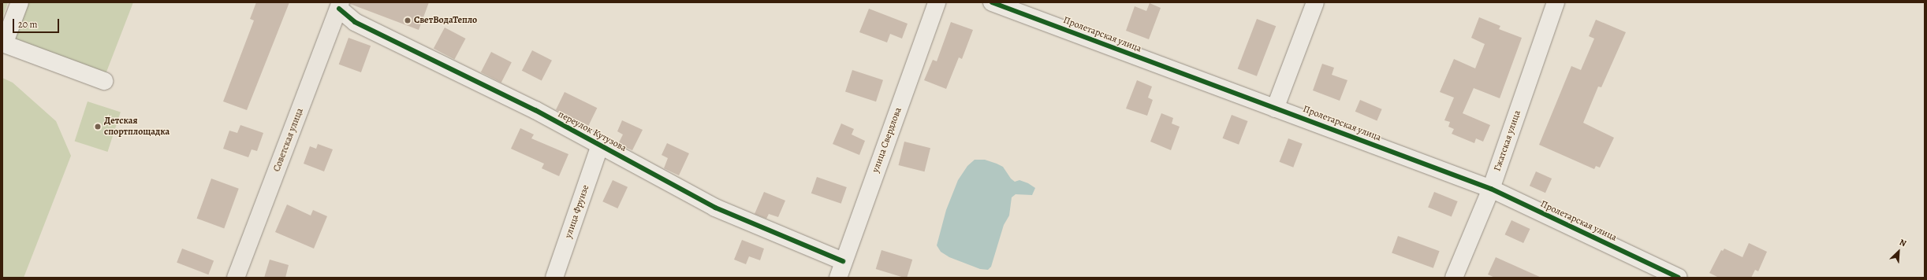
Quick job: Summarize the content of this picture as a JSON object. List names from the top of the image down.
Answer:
{
  "streets": {
    "main road": ["Советская улица"],
    "street": [
      "Пролетарская улица",
      "переулок Кутузова",
      "улица Свердлова",
      "Гжатская улица",
      "улица Фрунзе"
    ]
  },
  "crossings": [
    ["Пролетарская улица", "Гжатская улица"],
    ["переулок Кутузова", "Советская улица"],
    ["переулок Кутузова", "улица Свердлова"],
    ["переулок Кутузова", "улица Фрунзе"]
  ],
  "places": ["СветВодаТепло", "Детская спортплощадка"],
  "scale_bar": "20 m",
  "north": "top right"
}
